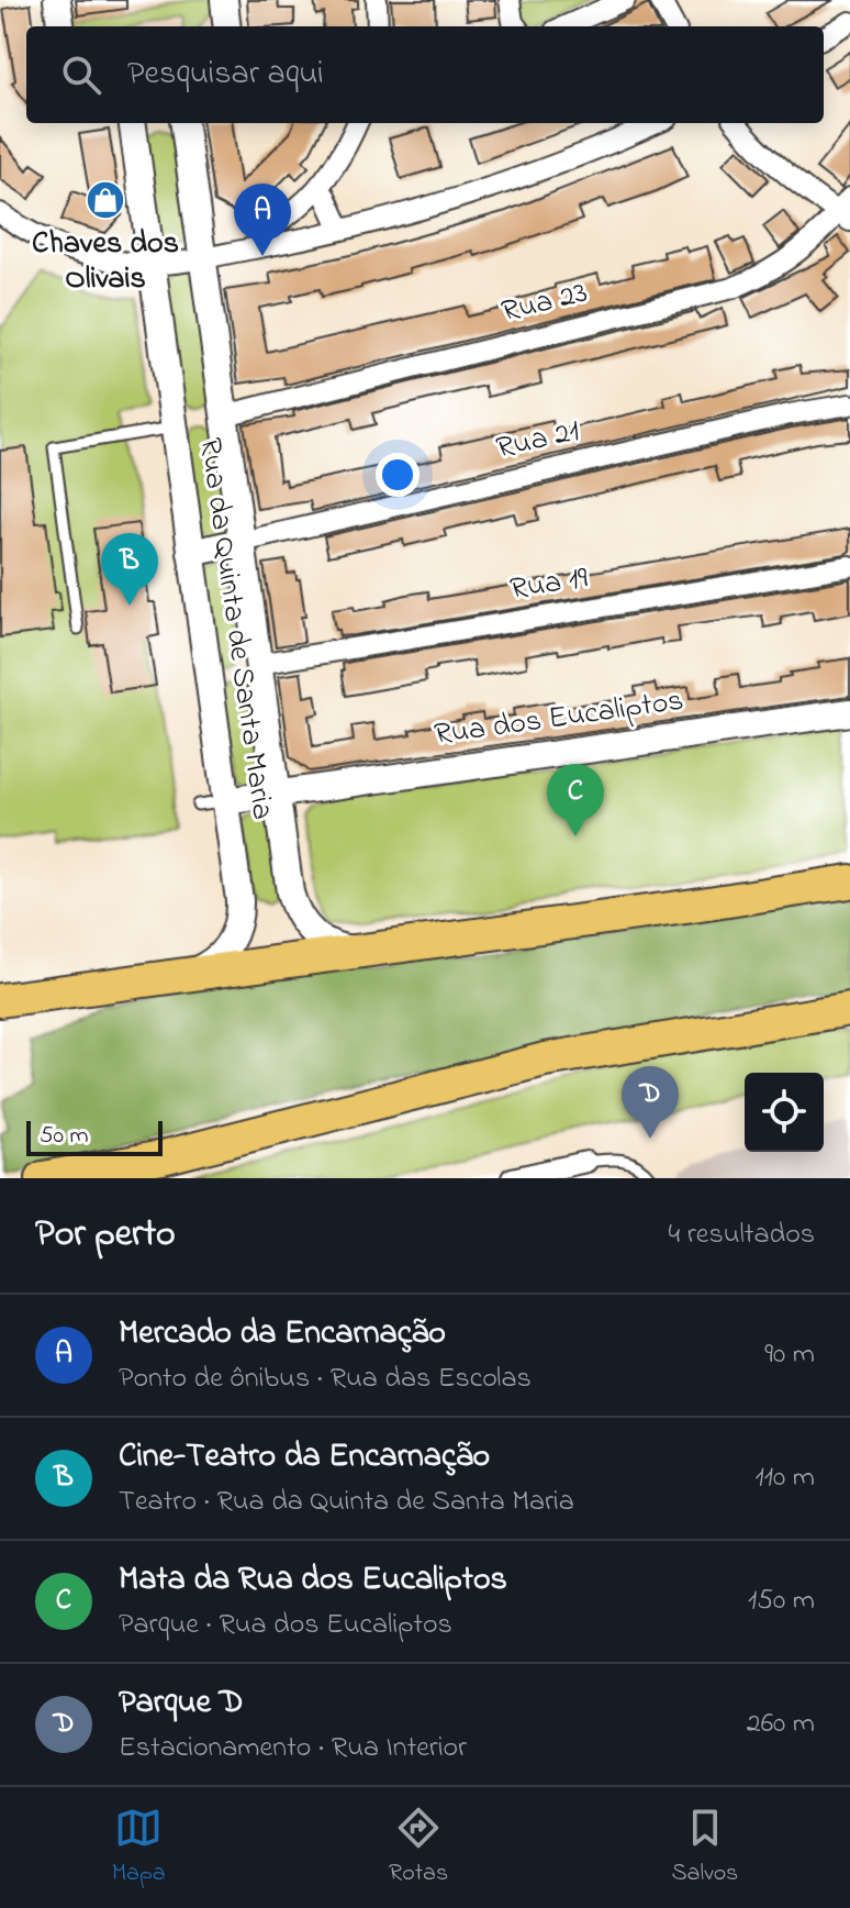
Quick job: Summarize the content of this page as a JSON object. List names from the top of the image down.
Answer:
{
  "streets": {
    "street": [
      "Rua 23",
      "Rua 21",
      "Rua 19",
      "Rua da Quinta de Santa Maria",
      "Rua dos Eucaliptos"
    ]
  },
  "crossings": [
    ["Rua 23", "Rua da Quinta de Santa Maria"],
    ["Rua 21", "Rua da Quinta de Santa Maria"],
    ["Rua 19", "Rua da Quinta de Santa Maria"],
    ["Rua da Quinta de Santa Maria", "Rua dos Eucaliptos"]
  ],
  "places": {
    "shop": ["Chaves dos Olivais"]
  },
  "scale_bar": "50 m",
  "page": {
    "search": "Pesquisar aqui",
    "pins": [
      "A",
      "B",
      "C",
      "D"
    ],
    "scale": "50 m",
    "heading": ["Por perto", "4 resultados"],
    "list": [
      {
        "mark": "A",
        "name": "Mercado da Encarnação",
        "note": "Ponto de ônibus · Rua das Escolas",
        "value": "90 m"
      },
      {
        "mark": "B",
        "name": "Cine-Teatro da Encarnação",
        "note": "Teatro · Rua da Quinta de Santa Maria",
        "value": "110 m"
      },
      {
        "mark": "C",
        "name": "Mata da Rua dos Eucaliptos",
        "note": "Parque · Rua dos Eucaliptos",
        "value": "150 m"
      },
      {
        "mark": "D",
        "name": "Parque D",
        "note": "Estacionamento · Rua Interior",
        "value": "260 m"
      }
    ],
    "nav": ["Mapa", "Rotas", "Salvos"]
  }
}
